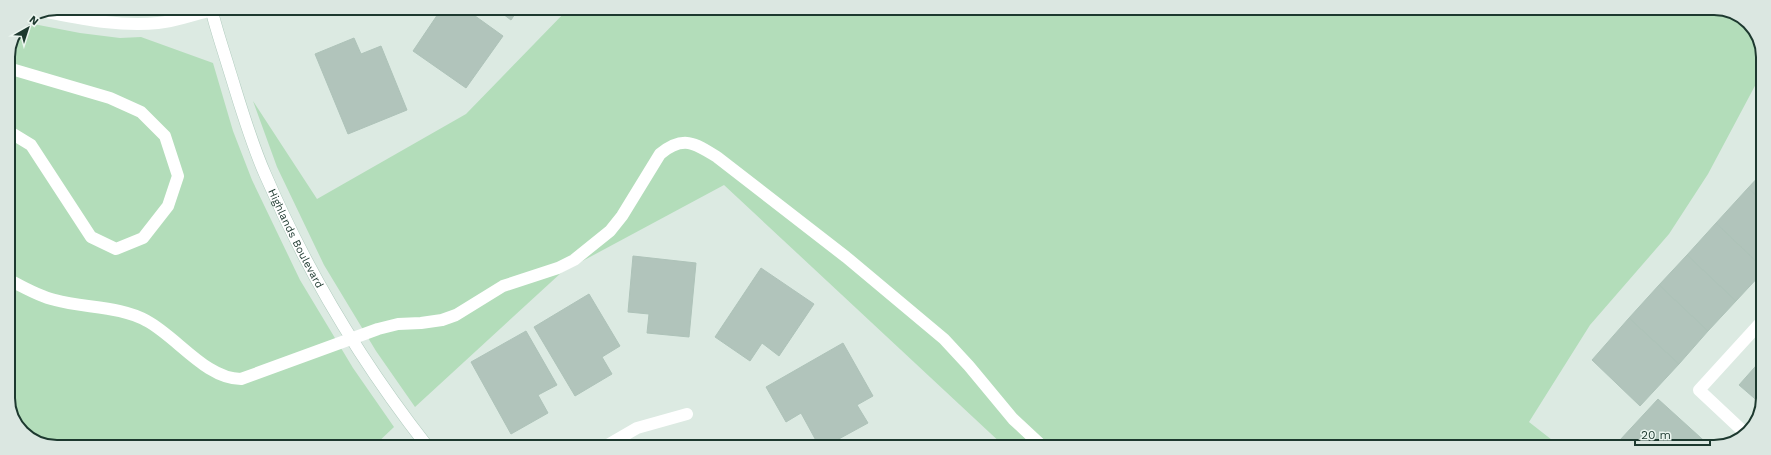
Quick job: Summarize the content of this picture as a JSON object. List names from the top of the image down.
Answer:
{
  "streets": {
    "street": ["Highlands Boulevard"]
  },
  "scale_bar": "20 m",
  "north": "top right"
}
